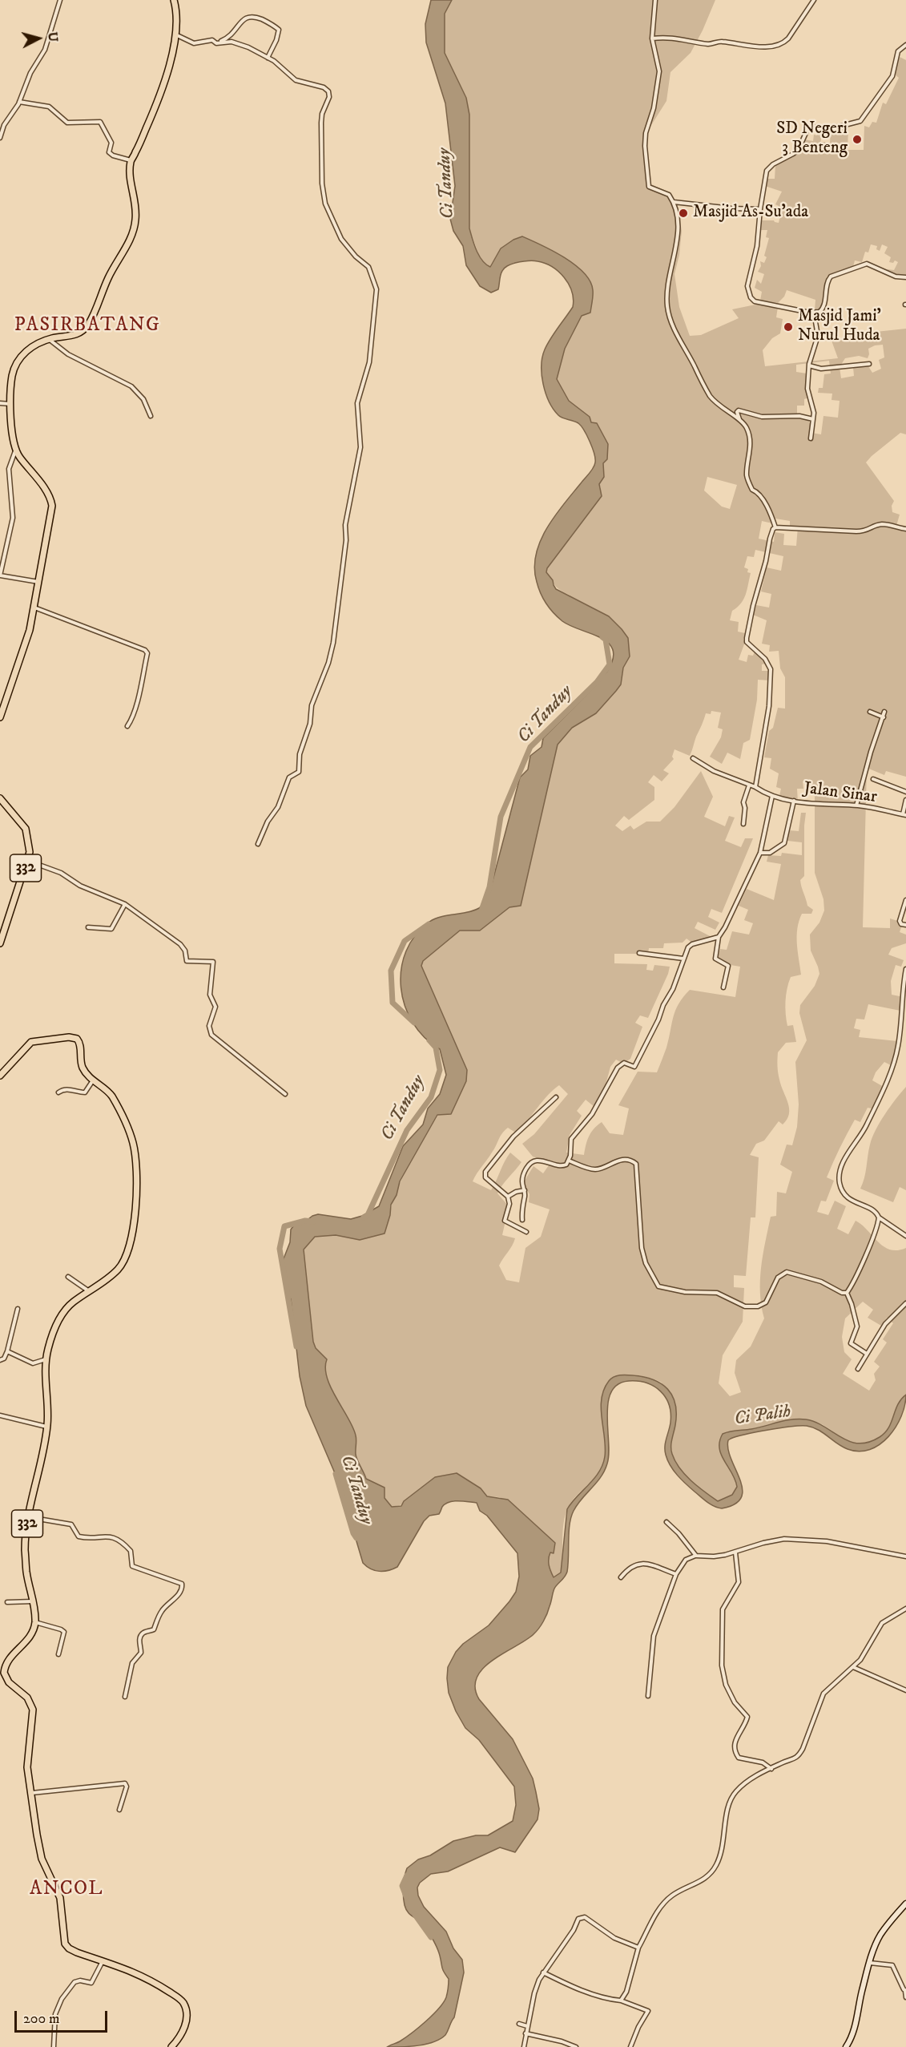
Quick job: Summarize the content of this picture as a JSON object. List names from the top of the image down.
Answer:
{
  "streets": {
    "main road": ["332"],
    "street": ["Jalan Sinar"]
  },
  "districts": ["PASIRBATANG", "ANCOL"],
  "water": ["Ci Tanduy", "Ci Palih"],
  "places": ["SD Negeri 3 Benteng", "Masjid As-Su'ada", "Masjid Jami' Nurul Huda"],
  "scale_bar": "200 m",
  "north": "right"
}
